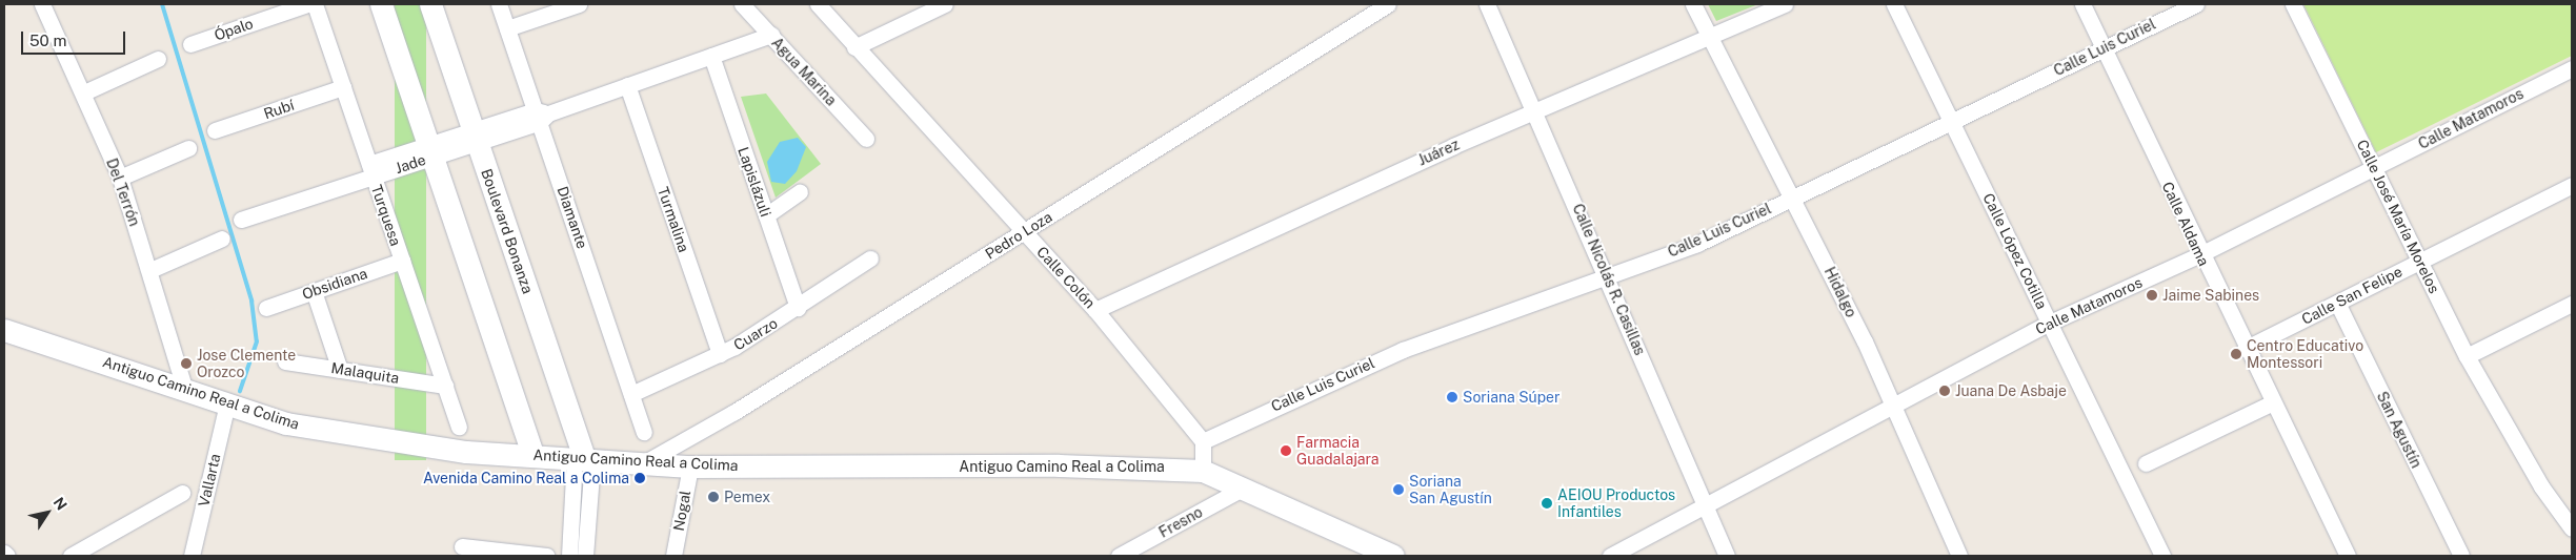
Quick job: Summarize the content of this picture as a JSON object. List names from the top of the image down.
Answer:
{
  "streets": {
    "main road": ["Boulevard Bonanza", "Antiguo Camino Real a Colima"],
    "street": [
      "Ópalo",
      "Calle Luis Curiel",
      "Agua Marina",
      "Rubí",
      "Calle Matamoros",
      "Juárez",
      "Jade",
      "Lapislázuli",
      "Del Terrón",
      "Turquesa",
      "Calle José María Morelos",
      "Diamante",
      "Turmalina",
      "Calle Aldama",
      "Pedro Loza",
      "Calle López Cotilla",
      "Calle Colón",
      "Calle Nicolás R. Casillas",
      "Obsidiana",
      "Hidalgo",
      "Calle San Felipe",
      "Cuarzo",
      "Malaquita",
      "San Agustín",
      "Vallarta",
      "Nogal",
      "Fresno"
    ]
  },
  "crossings": [
    ["Calle Luis Curiel", "Calle Aldama"],
    ["Calle Luis Curiel", "Calle López Cotilla"],
    ["Calle Luis Curiel", "Calle Colón"],
    ["Calle Luis Curiel", "Calle Nicolás R. Casillas"],
    ["Calle Luis Curiel", "Hidalgo"],
    ["Agua Marina", "Jade"],
    ["Rubí", "Turquesa"],
    ["Calle Matamoros", "Calle José María Morelos"],
    ["Calle Matamoros", "Calle Aldama"],
    ["Calle Matamoros", "Calle López Cotilla"],
    ["Calle Matamoros", "Calle Nicolás R. Casillas"],
    ["Calle Matamoros", "Hidalgo"],
    ["Juárez", "Calle Colón"],
    ["Juárez", "Calle Nicolás R. Casillas"],
    ["Juárez", "Hidalgo"],
    ["Jade", "Lapislázuli"],
    ["Jade", "Turquesa"],
    ["Jade", "Diamante"],
    ["Jade", "Turmalina"],
    ["Jade", "Boulevard Bonanza"],
    ["Lapislázuli", "Cuarzo"],
    ["Del Terrón", "Antiguo Camino Real a Colima"],
    ["Turquesa", "Obsidiana"],
    ["Turquesa", "Malaquita"],
    ["Calle José María Morelos", "Calle San Felipe"],
    ["Diamante", "Cuarzo"],
    ["Turmalina", "Cuarzo"],
    ["Calle Aldama", "Calle San Felipe"],
    ["Boulevard Bonanza", "Antiguo Camino Real a Colima"],
    ["Pedro Loza", "Calle Colón"],
    ["Pedro Loza", "Antiguo Camino Real a Colima"],
    ["Calle San Felipe", "San Agustín"],
    ["Antiguo Camino Real a Colima", "Vallarta"],
    ["Antiguo Camino Real a Colima", "Nogal"],
    ["Antiguo Camino Real a Colima", "Fresno"]
  ],
  "places": [
    "Jaime Sabines",
    "Centro Educativo Montessori",
    "Jose Clemente Orozco",
    "Juana De Asbaje",
    "Soriana Súper",
    "Farmacia Guadalajara",
    "Avenida Camino Real a Colima",
    "Soriana San Agustín",
    "Pemex",
    "AEIOU Productos Infantiles"
  ],
  "scale_bar": "50 m",
  "north": "top right"
}
